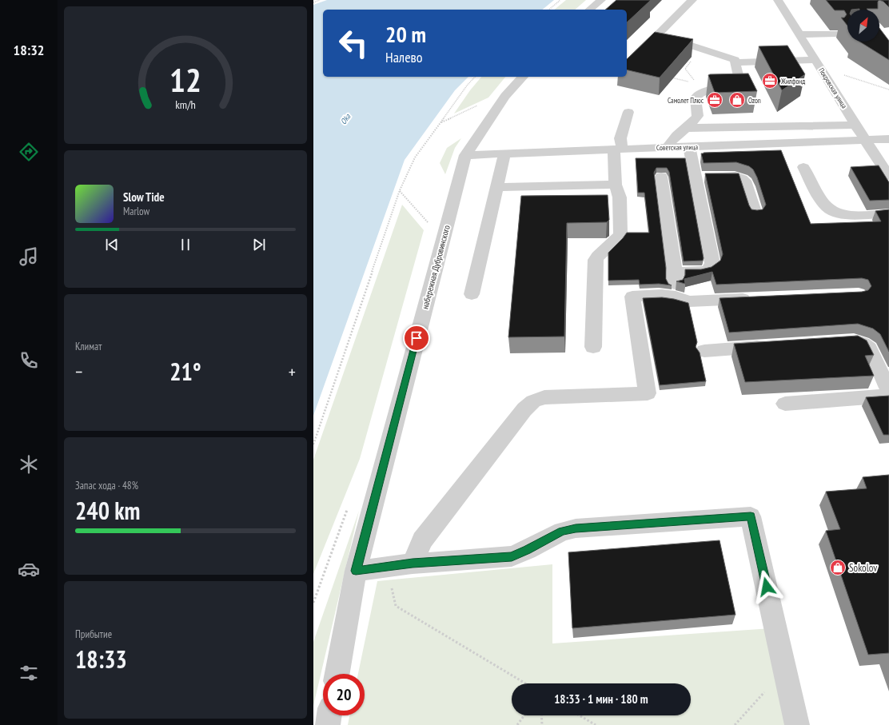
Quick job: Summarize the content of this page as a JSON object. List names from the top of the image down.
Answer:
{
  "streets": {
    "street": ["Покровская улица", "Советская улица", "набережная Дубровинского"]
  },
  "crossings": [
    ["Покровская улица", "Советская улица"],
    ["Советская улица", "набережная Дубровинского"]
  ],
  "water": ["Oka"],
  "places": {
    "office": ["Жилфонд", "Самолет Плюс"],
    "shop": ["Ozon", "Sokolov"]
  },
  "north": "top right",
  "page": {
    "tabs": "18:32",
    "turn": ["20 m", "Налево"],
    "song": ["Slow Tide", "Marlow"],
    "tile": [
      "Климат",
      ["Запас хода · 48%", "240 km"],
      ["Прибытие", "18:33"]
    ],
    "heat": ["−", "21°", "+"],
    "limit": "20",
    "trip": "18:33 · 1 мин · 180 m",
    "gauge": ["12", "km/h"]
  }
}
